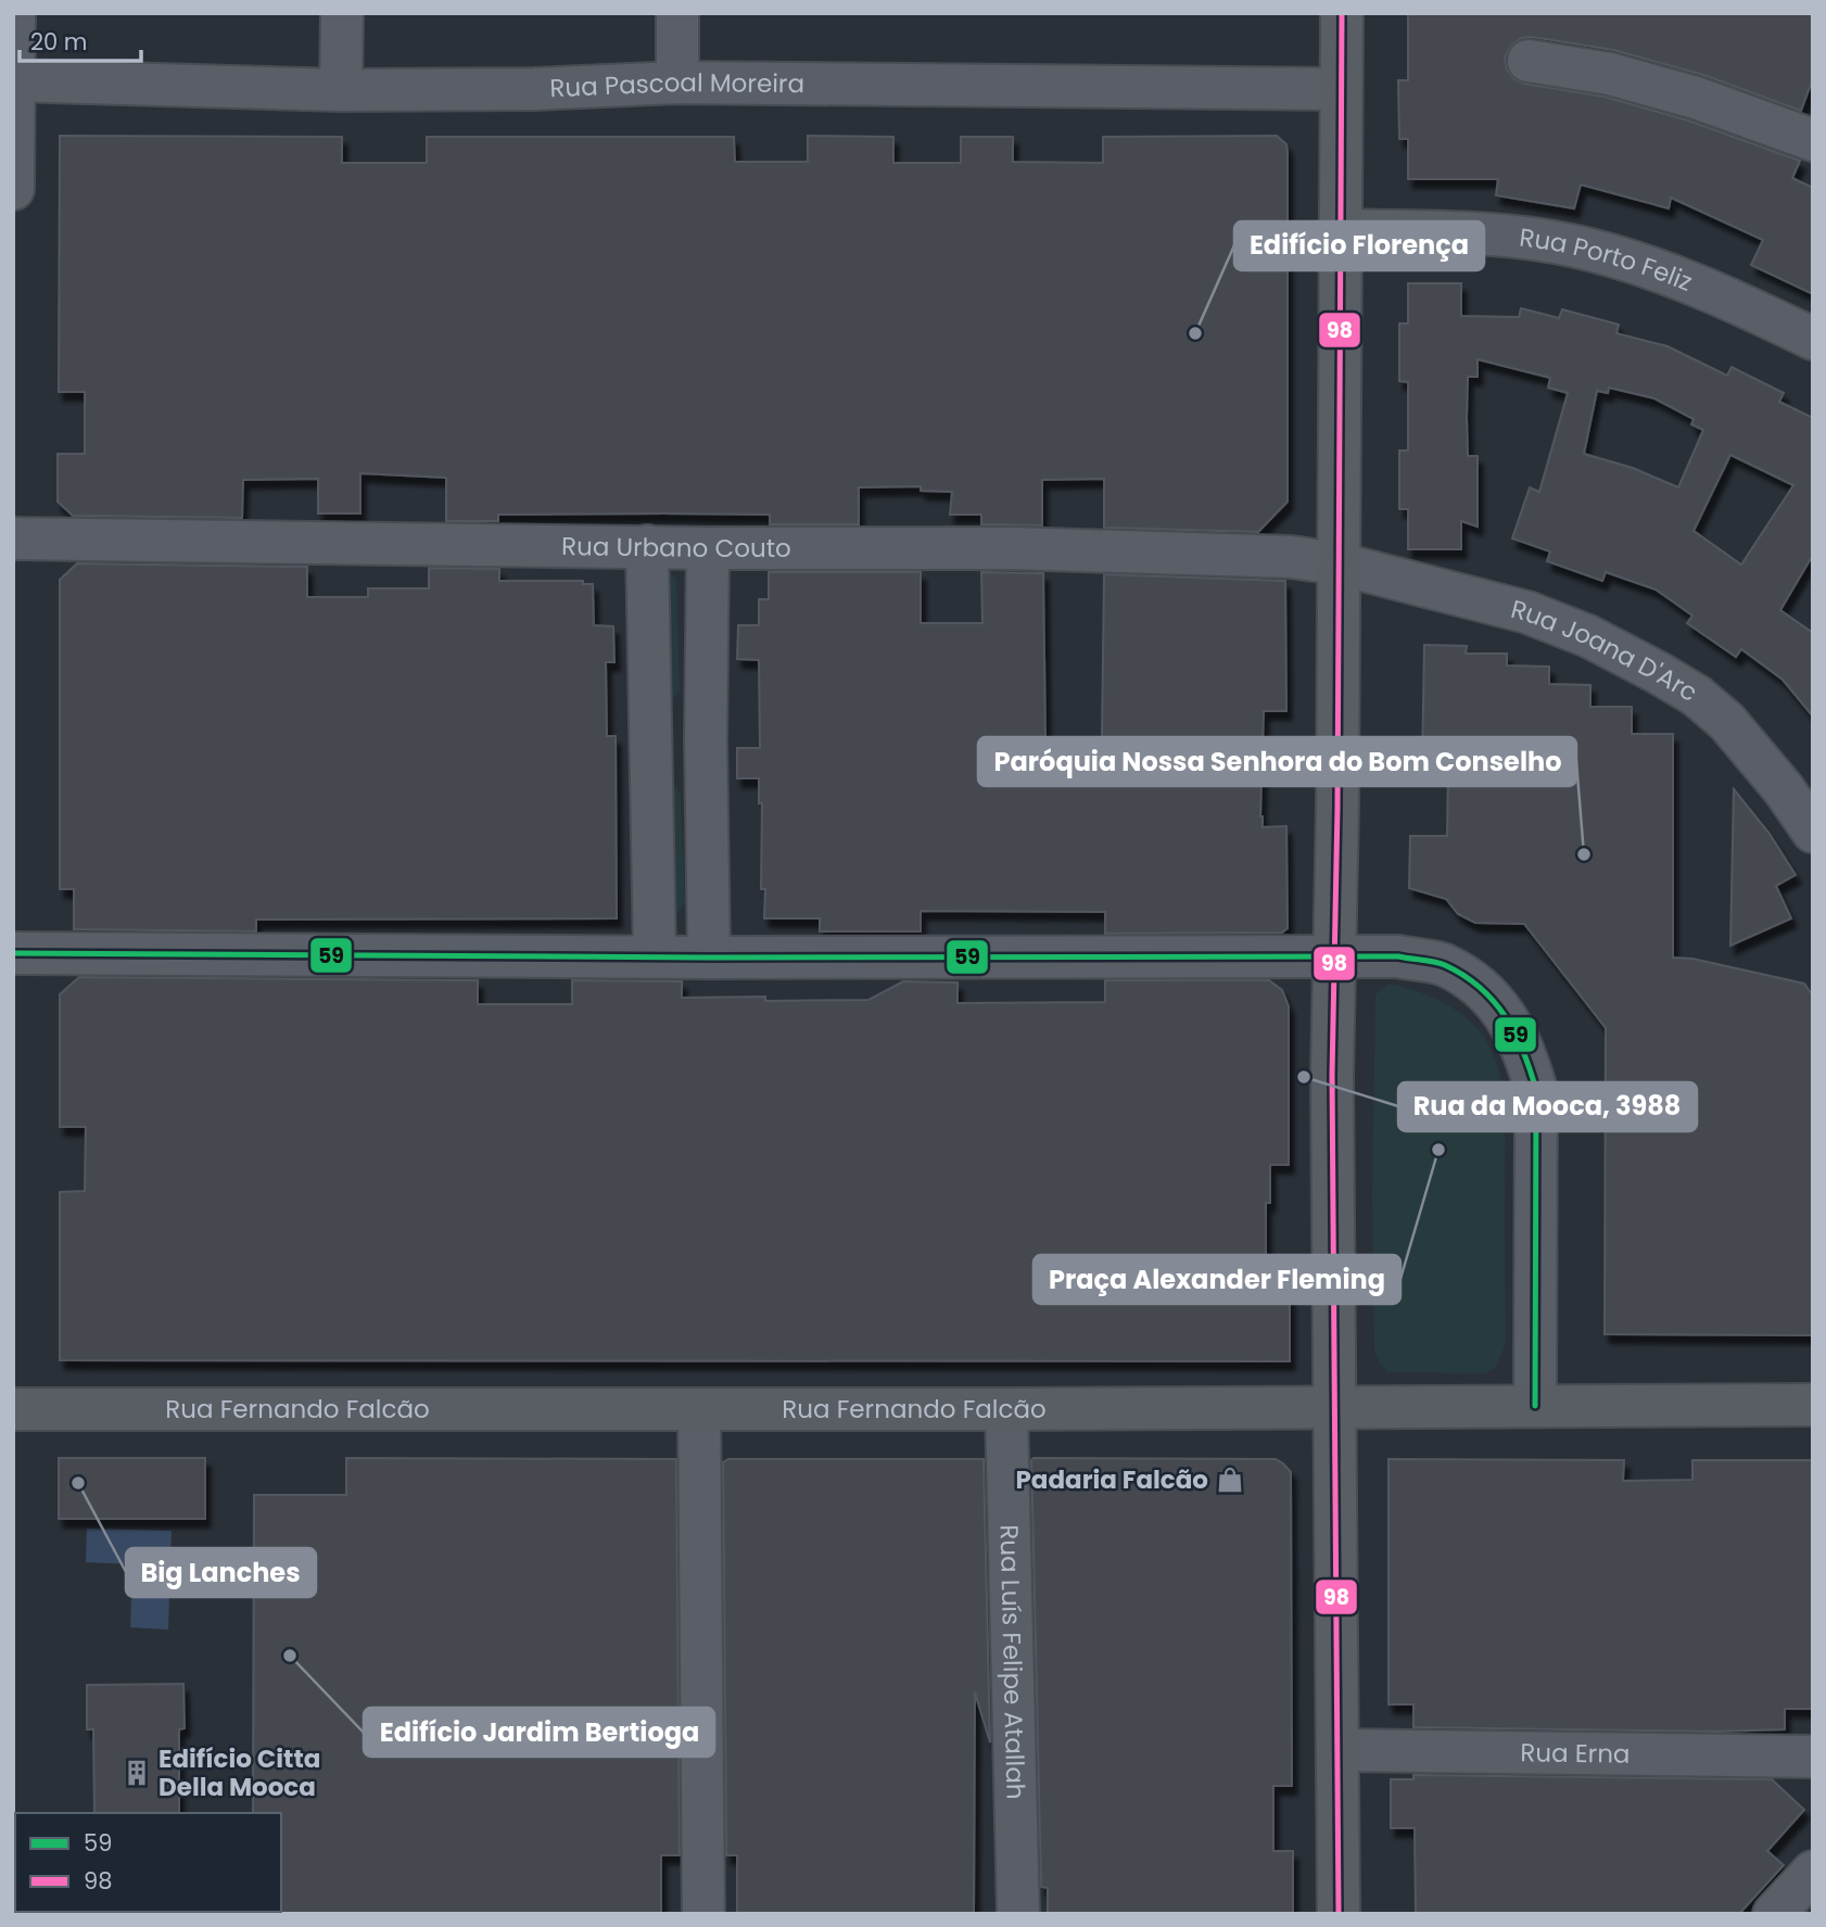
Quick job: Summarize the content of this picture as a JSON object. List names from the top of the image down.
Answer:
{
  "streets": {
    "main road": ["Rua Fernando Falcão"],
    "street": [
      "Rua Pascoal Moreira",
      "Rua Porto Feliz",
      "Rua Urbano Couto",
      "Rua Joana D'Arc",
      "Rua Luís Felipe Atallah",
      "Rua Erna"
    ]
  },
  "crossings": [
    ["Rua Urbano Couto", "Rua Joana D'Arc"],
    ["Rua Fernando Falcão", "Rua Luís Felipe Atallah"]
  ],
  "places": {
    "other": [
      "Edifício Florença",
      "Paróquia Nossa Senhora do Bom Conselho",
      "Rua da Mooca, 3988",
      "Praça Alexander Fleming",
      "Big Lanches",
      "Edifício Jardim Bertioga"
    ],
    "shop": ["Padaria Falcão"],
    "building": ["Edifício Citta Della Mooca"]
  },
  "lines": ["transit line 98", "transit line 59"],
  "legend": ["59", "98"],
  "scale_bar": "20 m"
}
